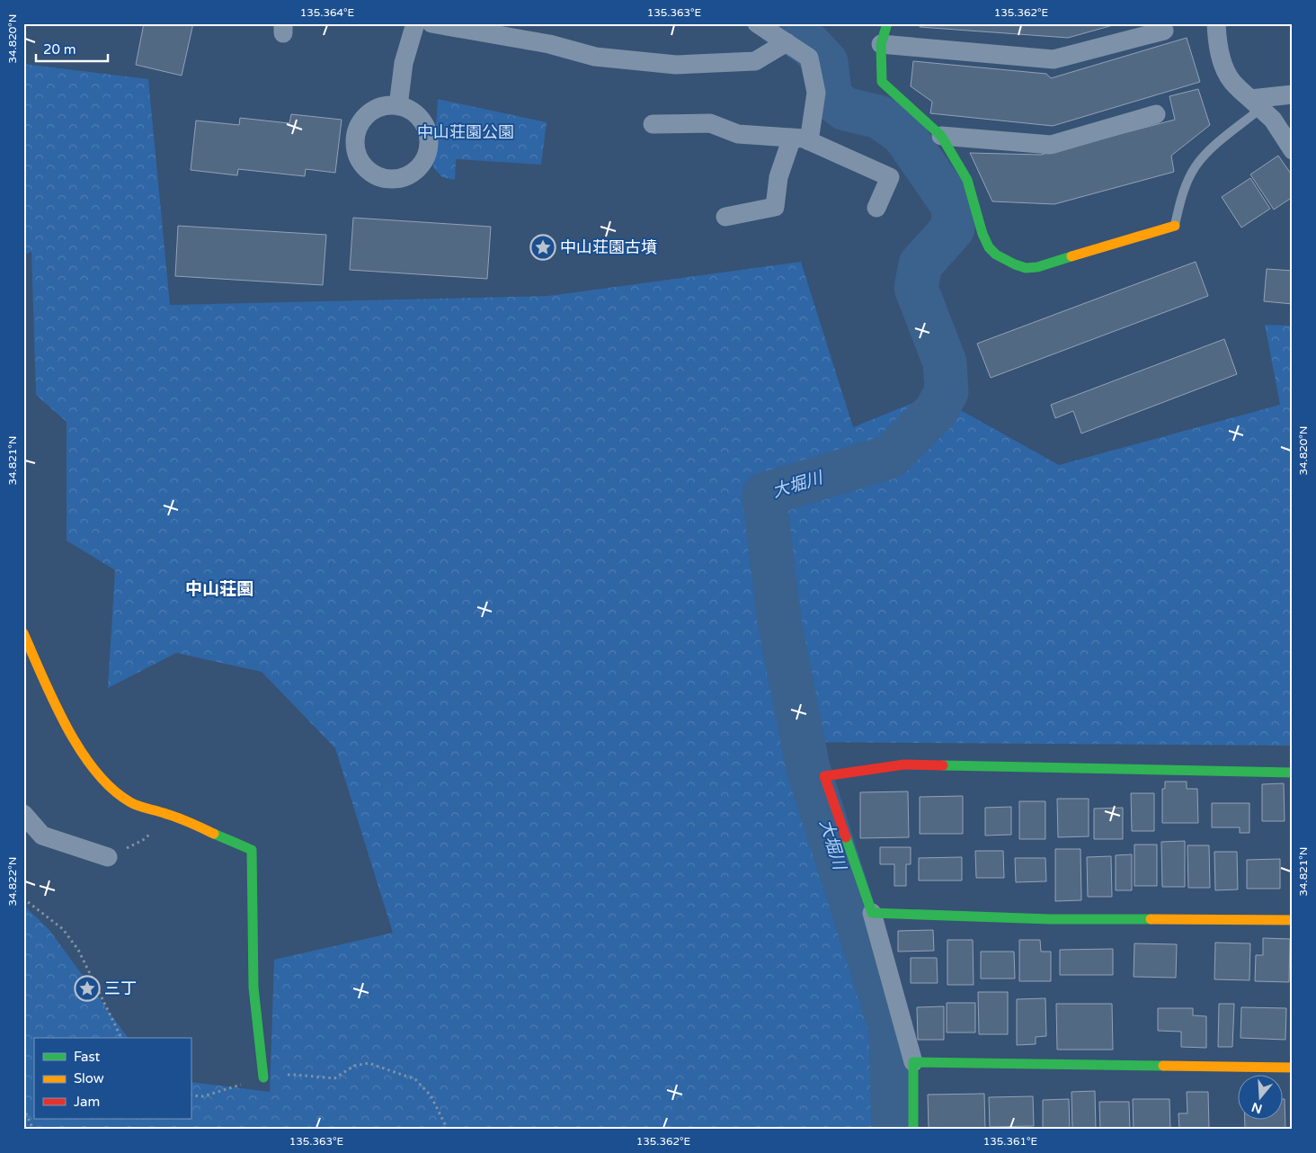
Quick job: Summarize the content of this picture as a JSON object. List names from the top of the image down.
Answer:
{
  "districts": ["中山荘園"],
  "water": ["大堀川"],
  "parks": ["中山荘園公園"],
  "places": {
    "place": ["中山荘園古墳", "三丁"]
  },
  "legend": ["Fast", "Slow", "Jam"],
  "scale_bar": "20 m",
  "north": "bottom",
  "coordinates": [
    "135.364°E",
    "135.363°E",
    "135.362°E",
    "34.820°N",
    "34.821°N",
    "34.822°N",
    "135.361°E"
  ]
}
